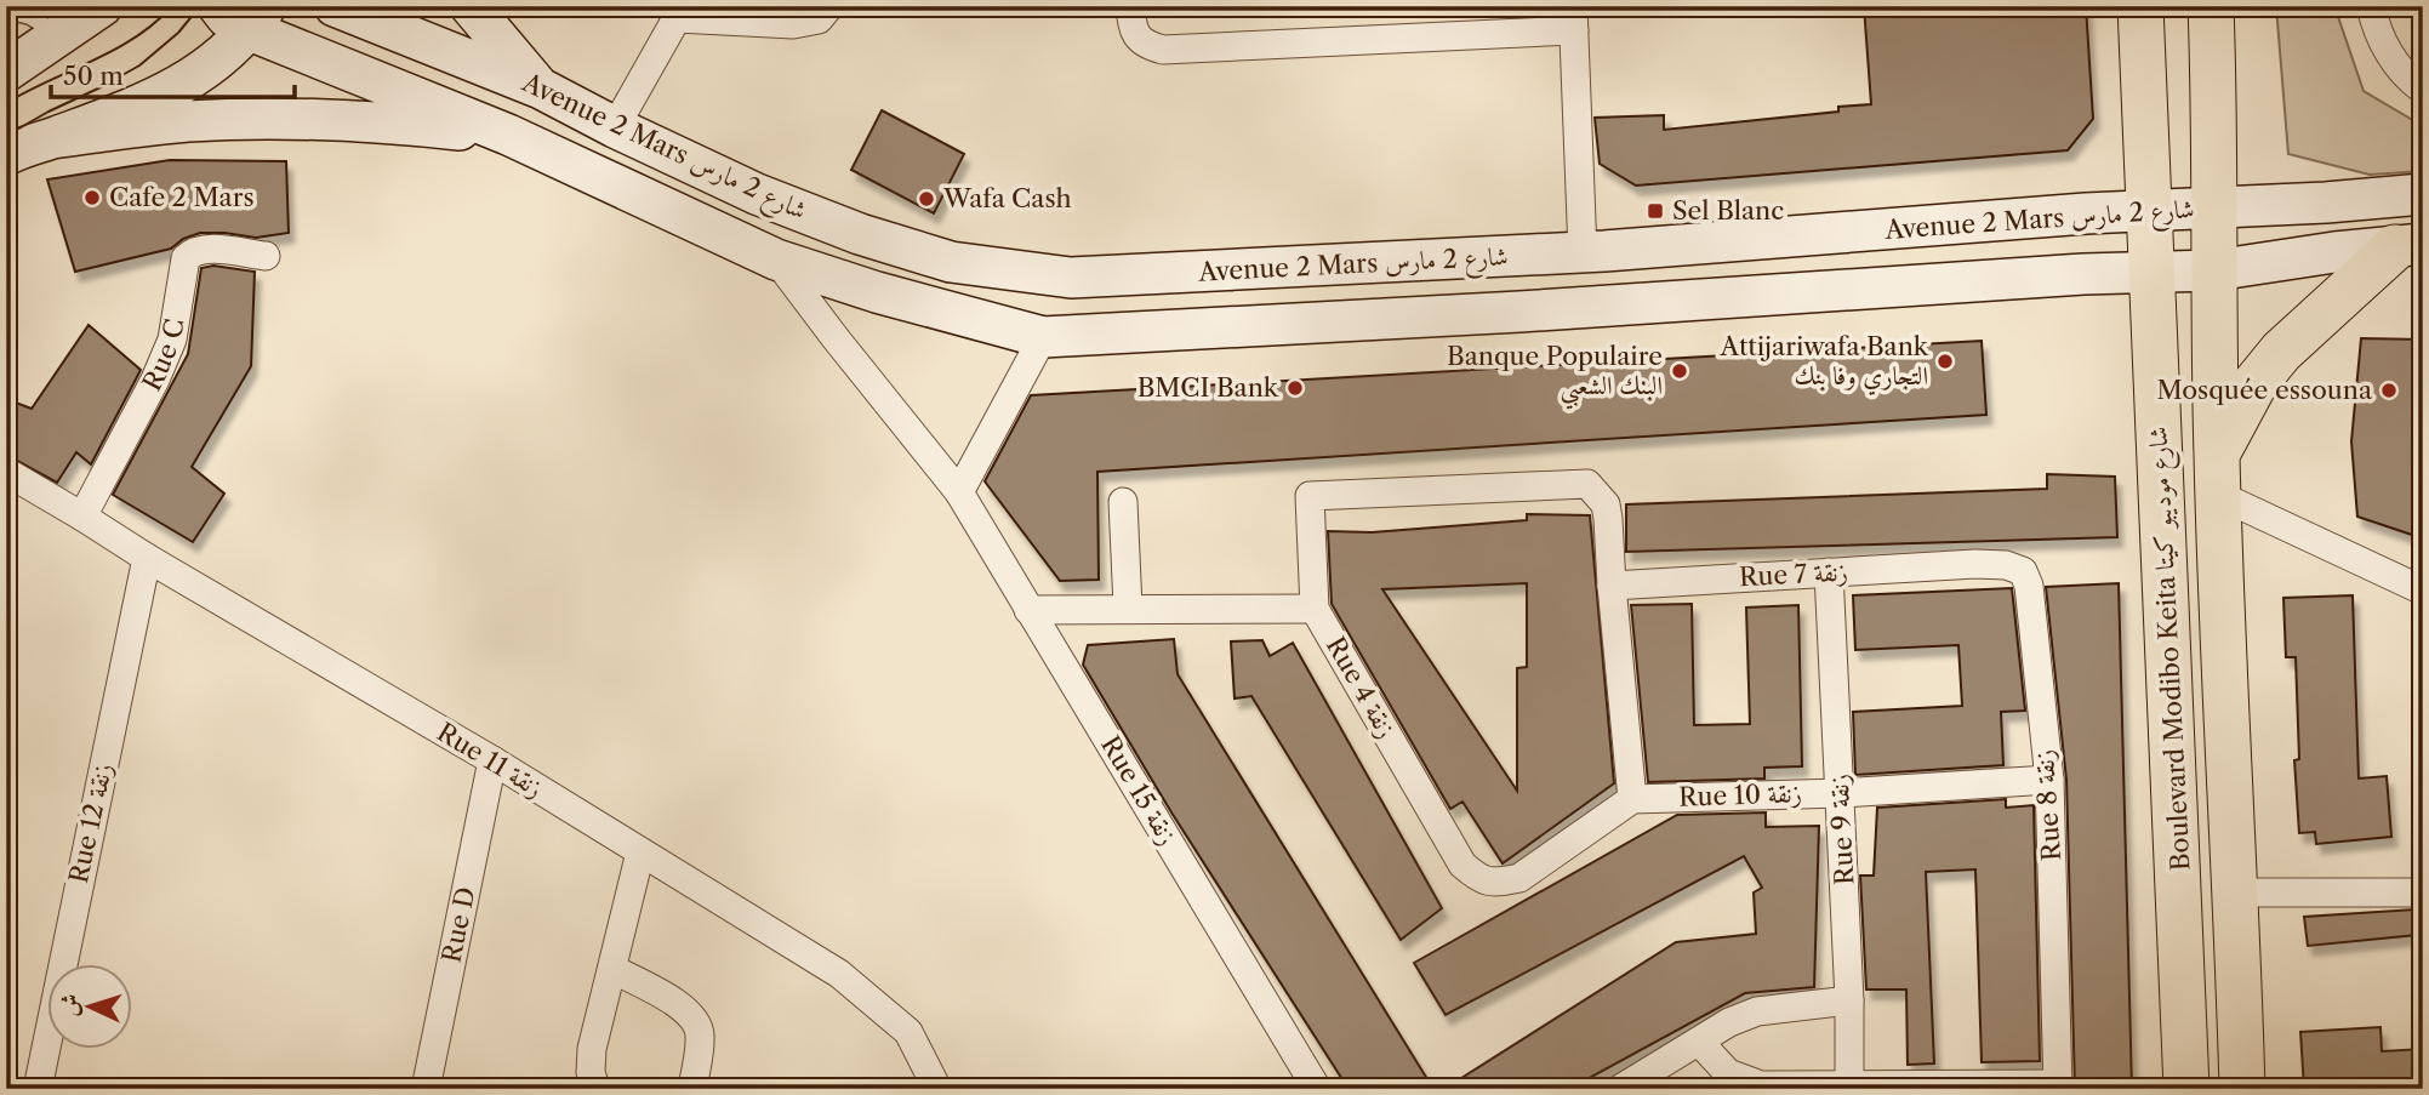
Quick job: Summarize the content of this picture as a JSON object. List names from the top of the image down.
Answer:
{
  "streets": {
    "main road": ["Avenue 2 Mars شارع 2 مارس", "Boulevard Modibo Keita شارع موديبو كيتا"],
    "street": [
      "Rue C",
      "Rue 7 زنقة",
      "Rue 4 زنقة",
      "Rue 11 زنقة",
      "Rue 15 زنقة",
      "Rue 10 زنقة",
      "Rue 8 زنقة",
      "Rue 12 زنقة",
      "Rue 9 زنقة",
      "Rue D"
    ]
  },
  "crossings": [
    ["Avenue 2 Mars شارع 2 مارس", "Boulevard Modibo Keita شارع موديبو كيتا"],
    ["Rue C", "Rue 11 زنقة"],
    ["Rue 7 زنقة", "Rue 4 زنقة"],
    ["Rue 7 زنقة", "Rue 8 زنقة"],
    ["Rue 7 زنقة", "Rue 9 زنقة"],
    ["Rue 4 زنقة", "Rue 10 زنقة"],
    ["Rue 11 زنقة", "Rue 12 زنقة"],
    ["Rue 11 زنقة", "Rue D"],
    ["Rue 10 زنقة", "Rue 8 زنقة"],
    ["Rue 10 زنقة", "Rue 9 زنقة"]
  ],
  "places": {
    "other": [
      "Cafe 2 Mars",
      "Wafa Cash",
      "Attijariwafa Bank التجاري وفا بنك",
      "Banque Populaire البنك الشعبي",
      "BMCI Bank",
      "Mosquée essouna"
    ],
    "transit": ["Sel Blanc"]
  },
  "scale_bar": "50 m",
  "north": "left"
}
